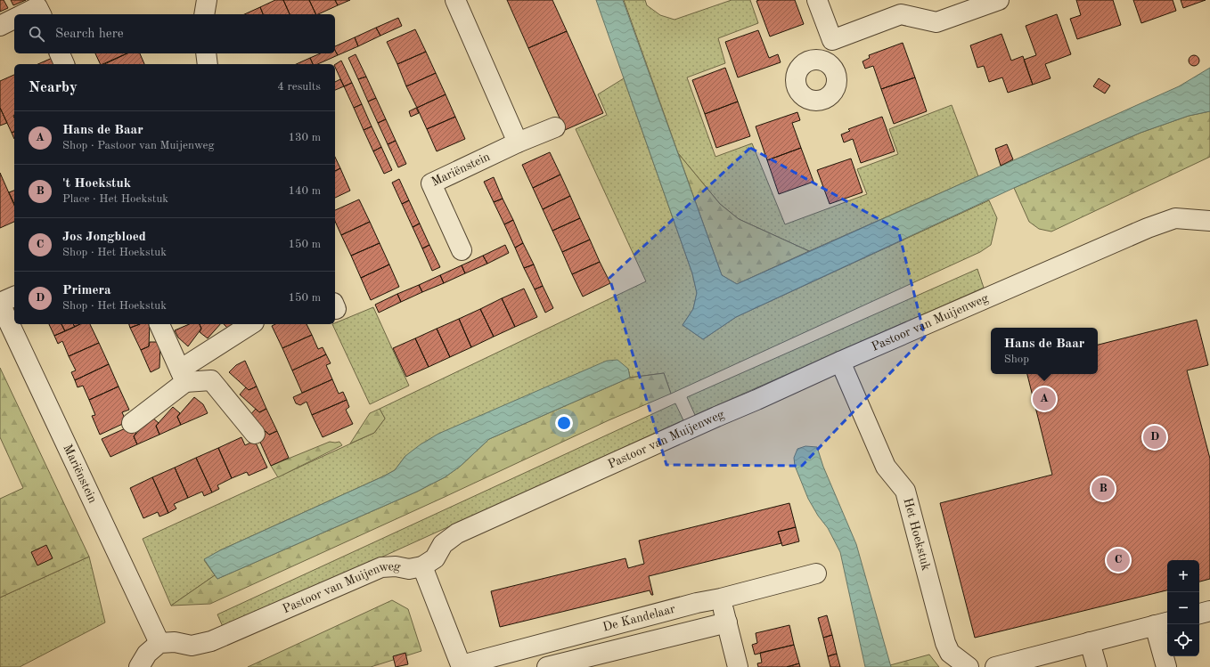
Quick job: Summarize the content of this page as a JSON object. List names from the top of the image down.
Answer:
{
  "streets": {
    "street": [
      "Mariënstein",
      "Pastoor van Muijenweg",
      "Het Hoekstuk",
      "De Kandelaar"
    ]
  },
  "crossings": [
    ["Mariënstein", "Pastoor van Muijenweg"],
    ["Pastoor van Muijenweg", "Het Hoekstuk"],
    ["Pastoor van Muijenweg", "De Kandelaar"]
  ],
  "page": {
    "search": "Search here",
    "heading": ["Nearby", "4 results"],
    "list": [
      {
        "mark": "A",
        "name": "Hans de Baar",
        "note": "Shop · Pastoor van Muijenweg",
        "value": "130 m"
      },
      {
        "mark": "B",
        "name": "'t Hoekstuk",
        "note": "Place · Het Hoekstuk",
        "value": "140 m"
      },
      {
        "mark": "C",
        "name": "Jos Jongbloed",
        "note": "Shop · Het Hoekstuk",
        "value": "150 m"
      },
      {
        "mark": "D",
        "name": "Primera",
        "note": "Shop · Het Hoekstuk",
        "value": "150 m"
      }
    ],
    "popup": ["Hans de Baar", "Shop"],
    "pins": [
      "A",
      "D",
      "B",
      "C"
    ],
    "map_buttons": ["+", "−"]
  }
}
